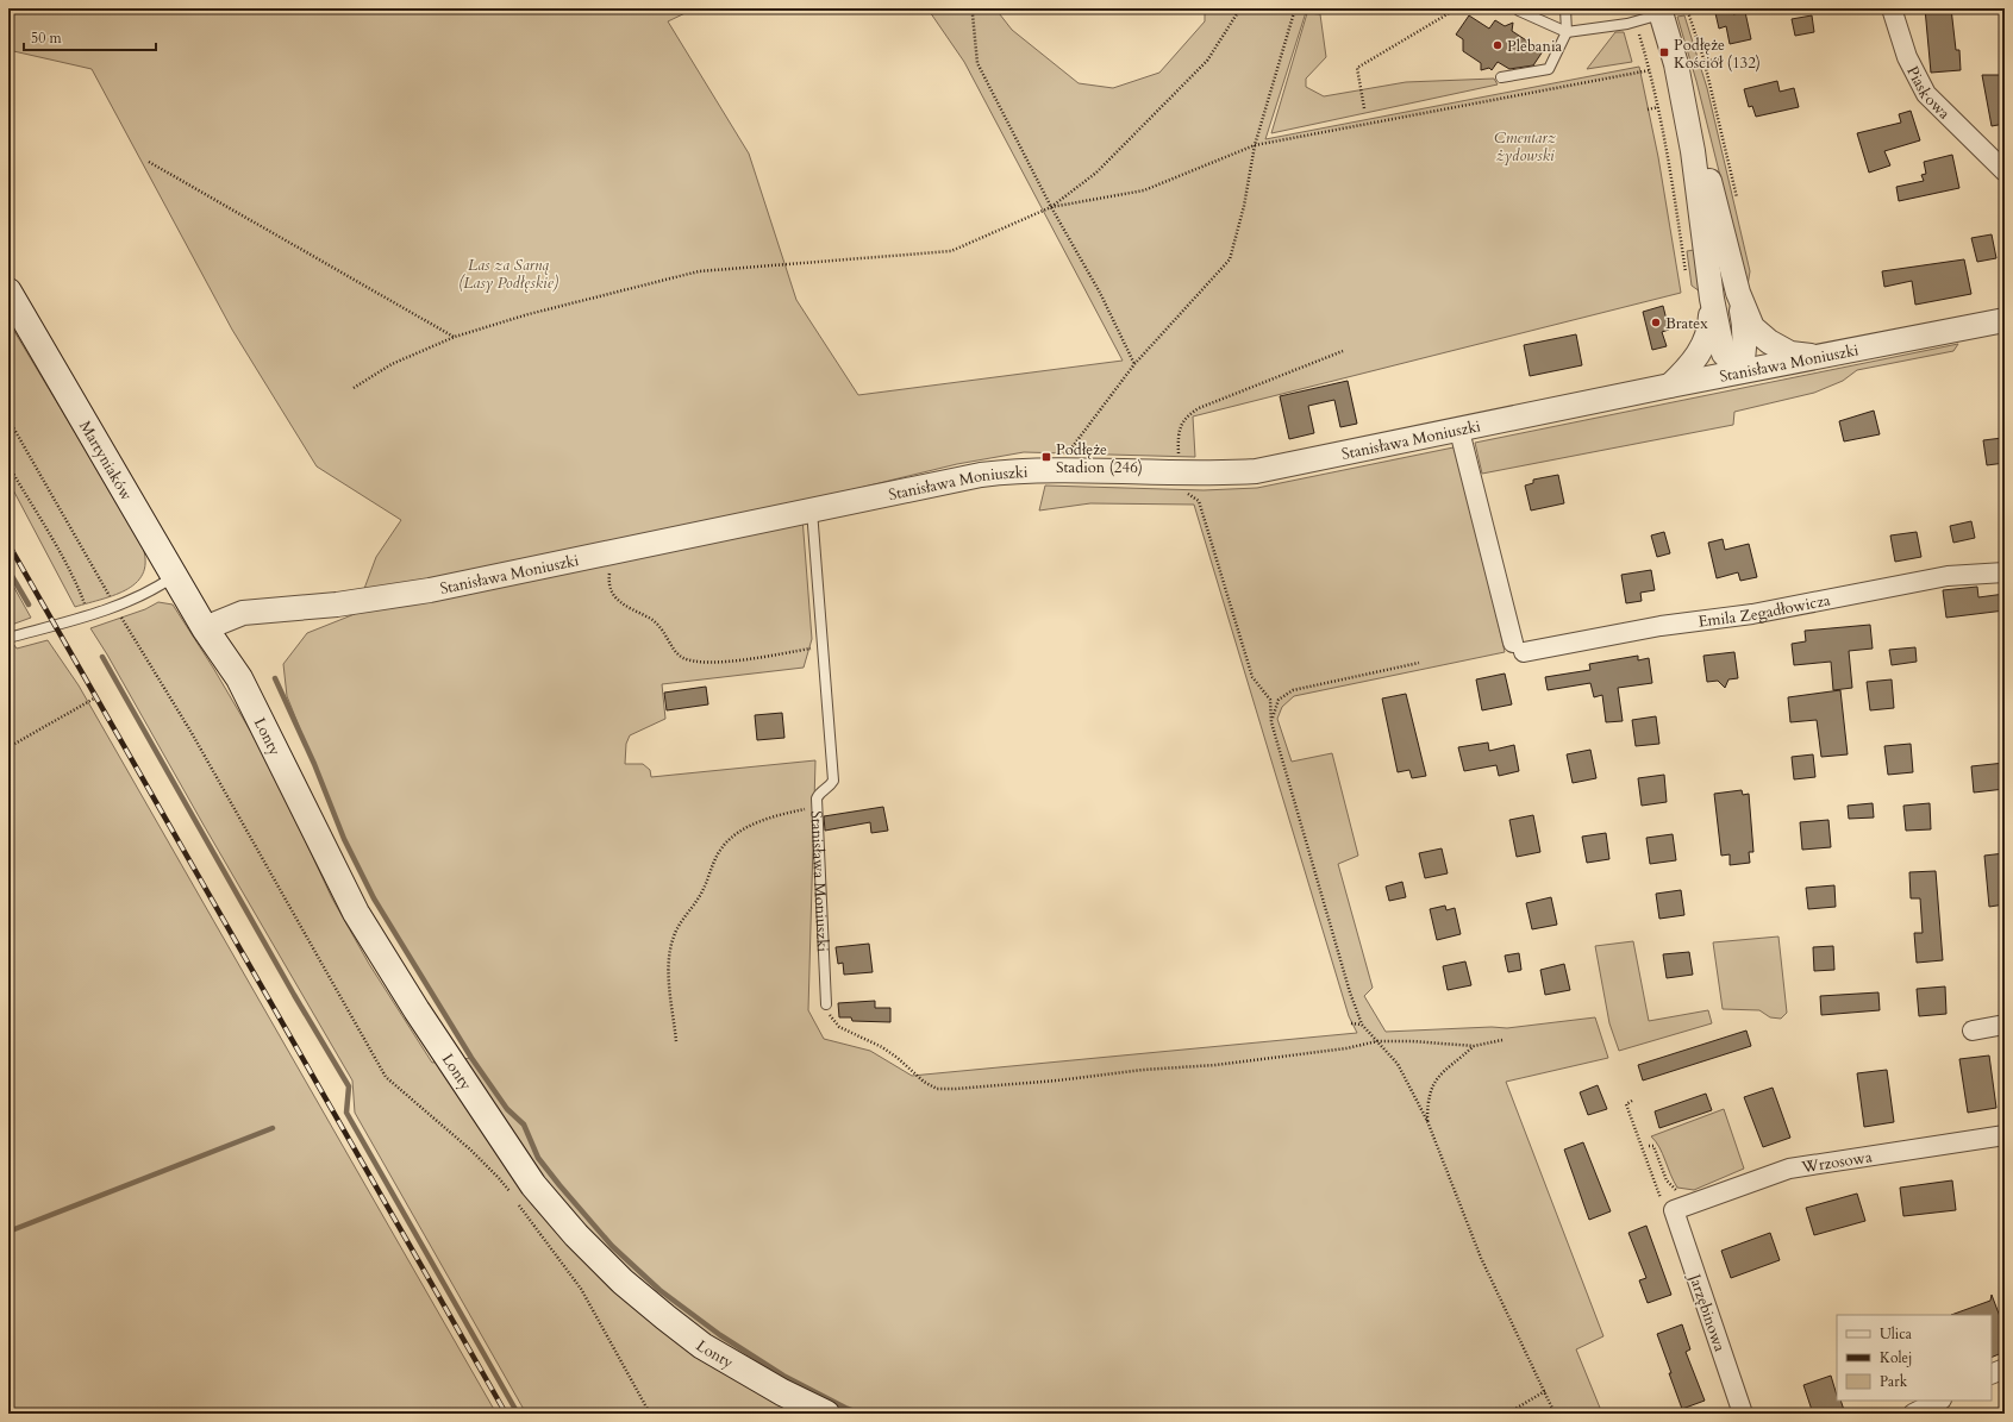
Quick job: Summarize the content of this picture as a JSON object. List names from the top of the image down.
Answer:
{
  "streets": {
    "main road": ["Martyniaków", "Lonty"],
    "street": [
      "Piaskowa",
      "Stanisława Moniuszki",
      "Emila Zegadłowicza",
      "Wrzosowa",
      "Jarzębinowa"
    ]
  },
  "crossings": [
    ["Stanisława Moniuszki", "Martyniaków"],
    ["Stanisława Moniuszki", "Emila Zegadłowicza"],
    ["Stanisława Moniuszki", "Lonty"],
    ["Martyniaków", "Lonty"],
    ["Wrzosowa", "Jarzębinowa"]
  ],
  "parks": ["Cmentarz żydowski", "Las za Sarną (Lasy Podłęskie)"],
  "places": {
    "other": ["Plebania", "Bratex"],
    "transit": ["Podłęże Kościół (132)", "Podłęże Stadion (246)"]
  },
  "legend": ["Ulica", "Kolej", "Park"],
  "scale_bar": "50 m"
}
